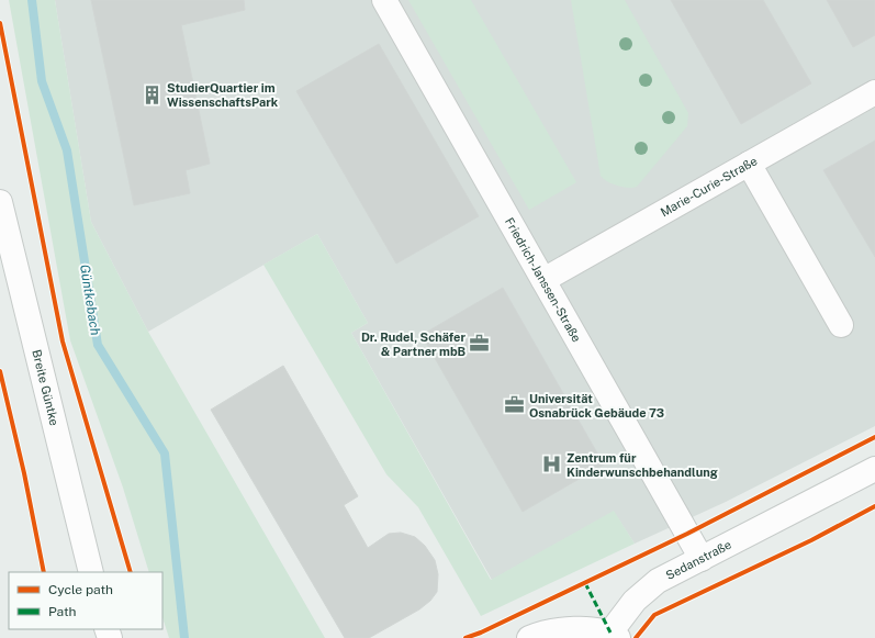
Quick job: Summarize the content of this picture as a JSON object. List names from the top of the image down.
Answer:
{
  "streets": {
    "street": [
      "Marie-Curie-Straße",
      "Friedrich-Janssen-Straße",
      "Breite Güntke",
      "Sedanstraße"
    ]
  },
  "crossings": [
    ["Marie-Curie-Straße", "Friedrich-Janssen-Straße"],
    ["Friedrich-Janssen-Straße", "Sedanstraße"]
  ],
  "water": ["Güntkebach"],
  "places": {
    "building": ["StudierQuartier im WissenschaftsPark"],
    "office": ["Dr. Rudel, Schäfer & Partner mbB", "Universität Osnabrück Gebäude 73"],
    "hospital": ["Zentrum für Kinderwunschbehandlung"]
  },
  "legend": ["Cycle path", "Path"]
}
